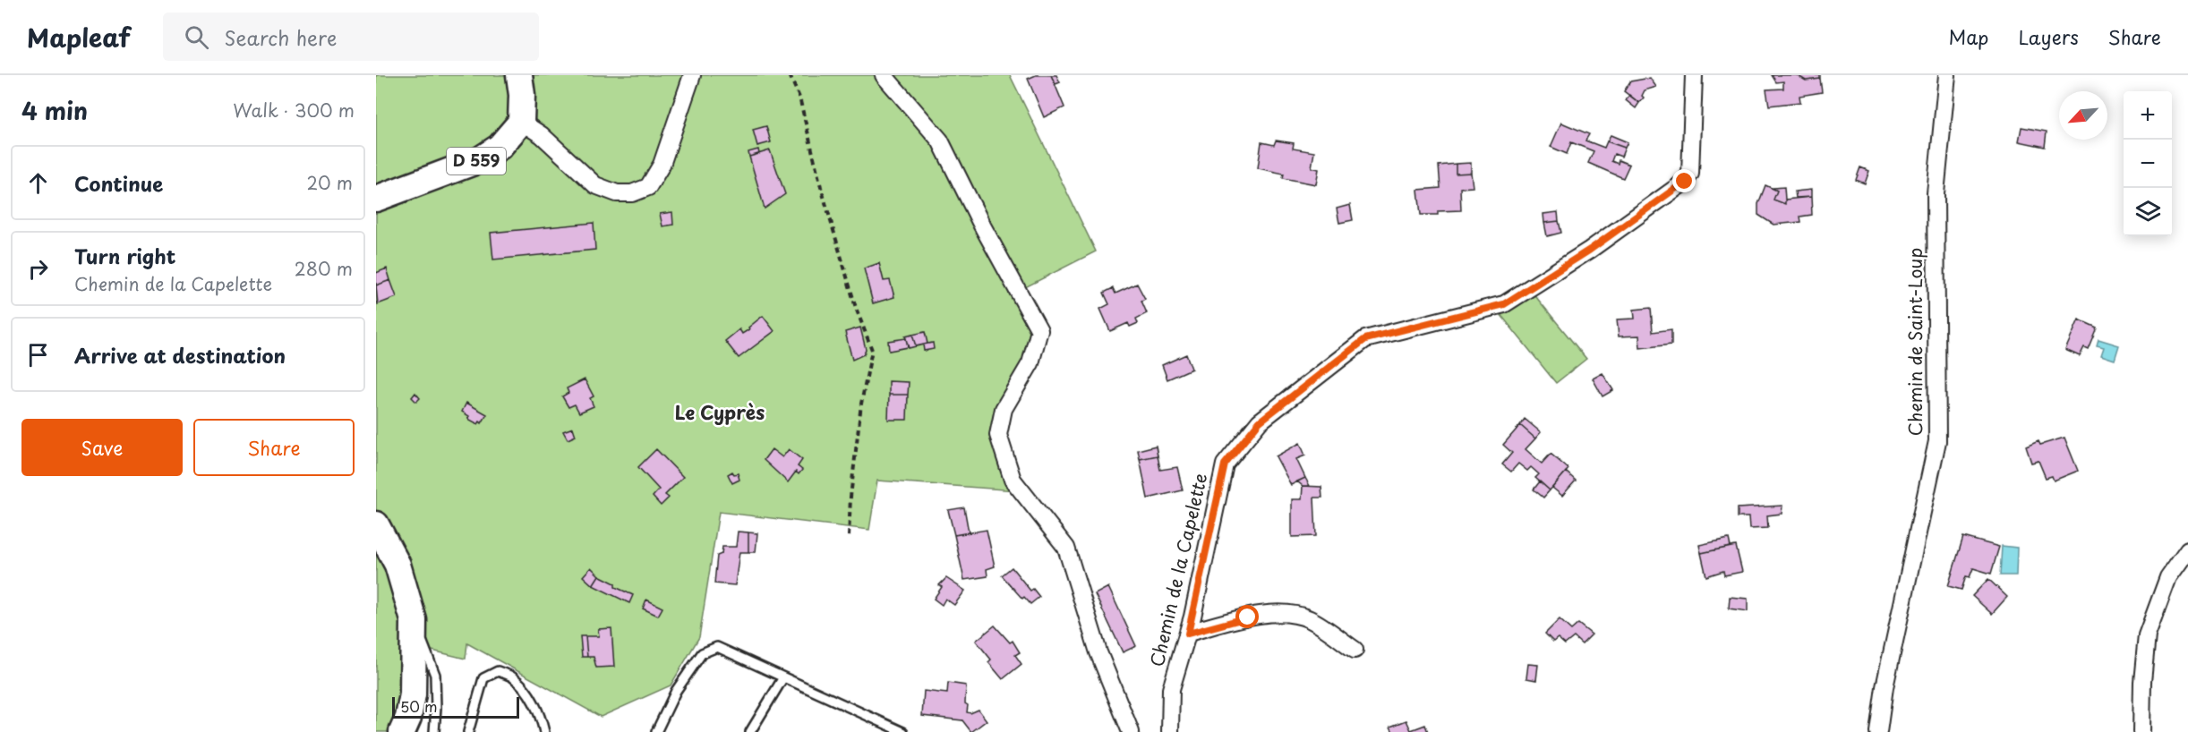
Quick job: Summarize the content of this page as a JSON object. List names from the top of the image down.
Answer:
{
  "streets": {
    "main road": ["D 559"],
    "street": ["Chemin de Saint-Loup", "Chemin de la Capelette"]
  },
  "districts": ["Le Cyprès"],
  "scale_bar": "50 m",
  "north": "bottom left",
  "page": {
    "header": "Mapleaf",
    "search": "Search here",
    "nav": ["Map", "Layers", "Share"],
    "heading": ["4 min", "Walk · 300 m"],
    "map_buttons": ["+", "−"],
    "list": [
      ["Continue", "20 m"],
      ["Turn right", "Chemin de la Capelette", "280 m"],
      "Arrive at destination"
    ],
    "buttons": ["Save", "Share"],
    "scale": "50 m"
  }
}
